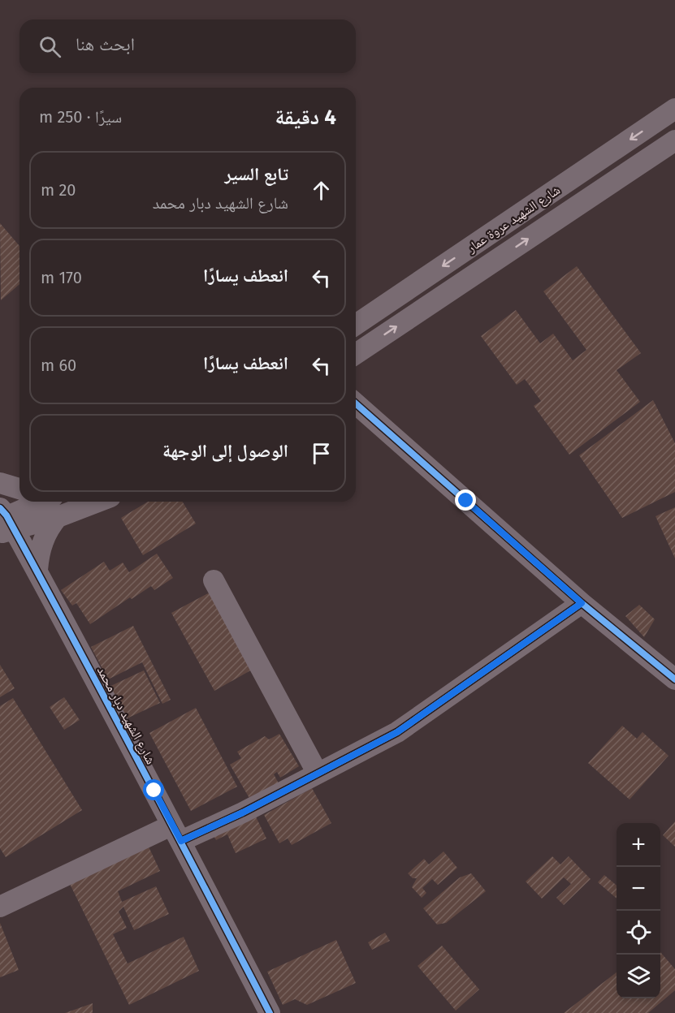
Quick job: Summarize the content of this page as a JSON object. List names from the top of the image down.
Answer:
{
  "streets": {
    "street": ["شارع الشهيد عروة عمار", "شارع الشهيد دبار محمد"]
  },
  "page": {
    "search": "ابحث هنا",
    "heading": ["4 دقيقة", "سيرًا · 250 m"],
    "list": [
      ["تابع السير", "شارع الشهيد دبار محمد", "20 m"],
      ["انعطف يسارًا", "170 m"],
      ["انعطف يسارًا", "60 m"],
      "الوصول إلى الوجهة"
    ],
    "map_buttons": ["+", "−"]
  }
}
